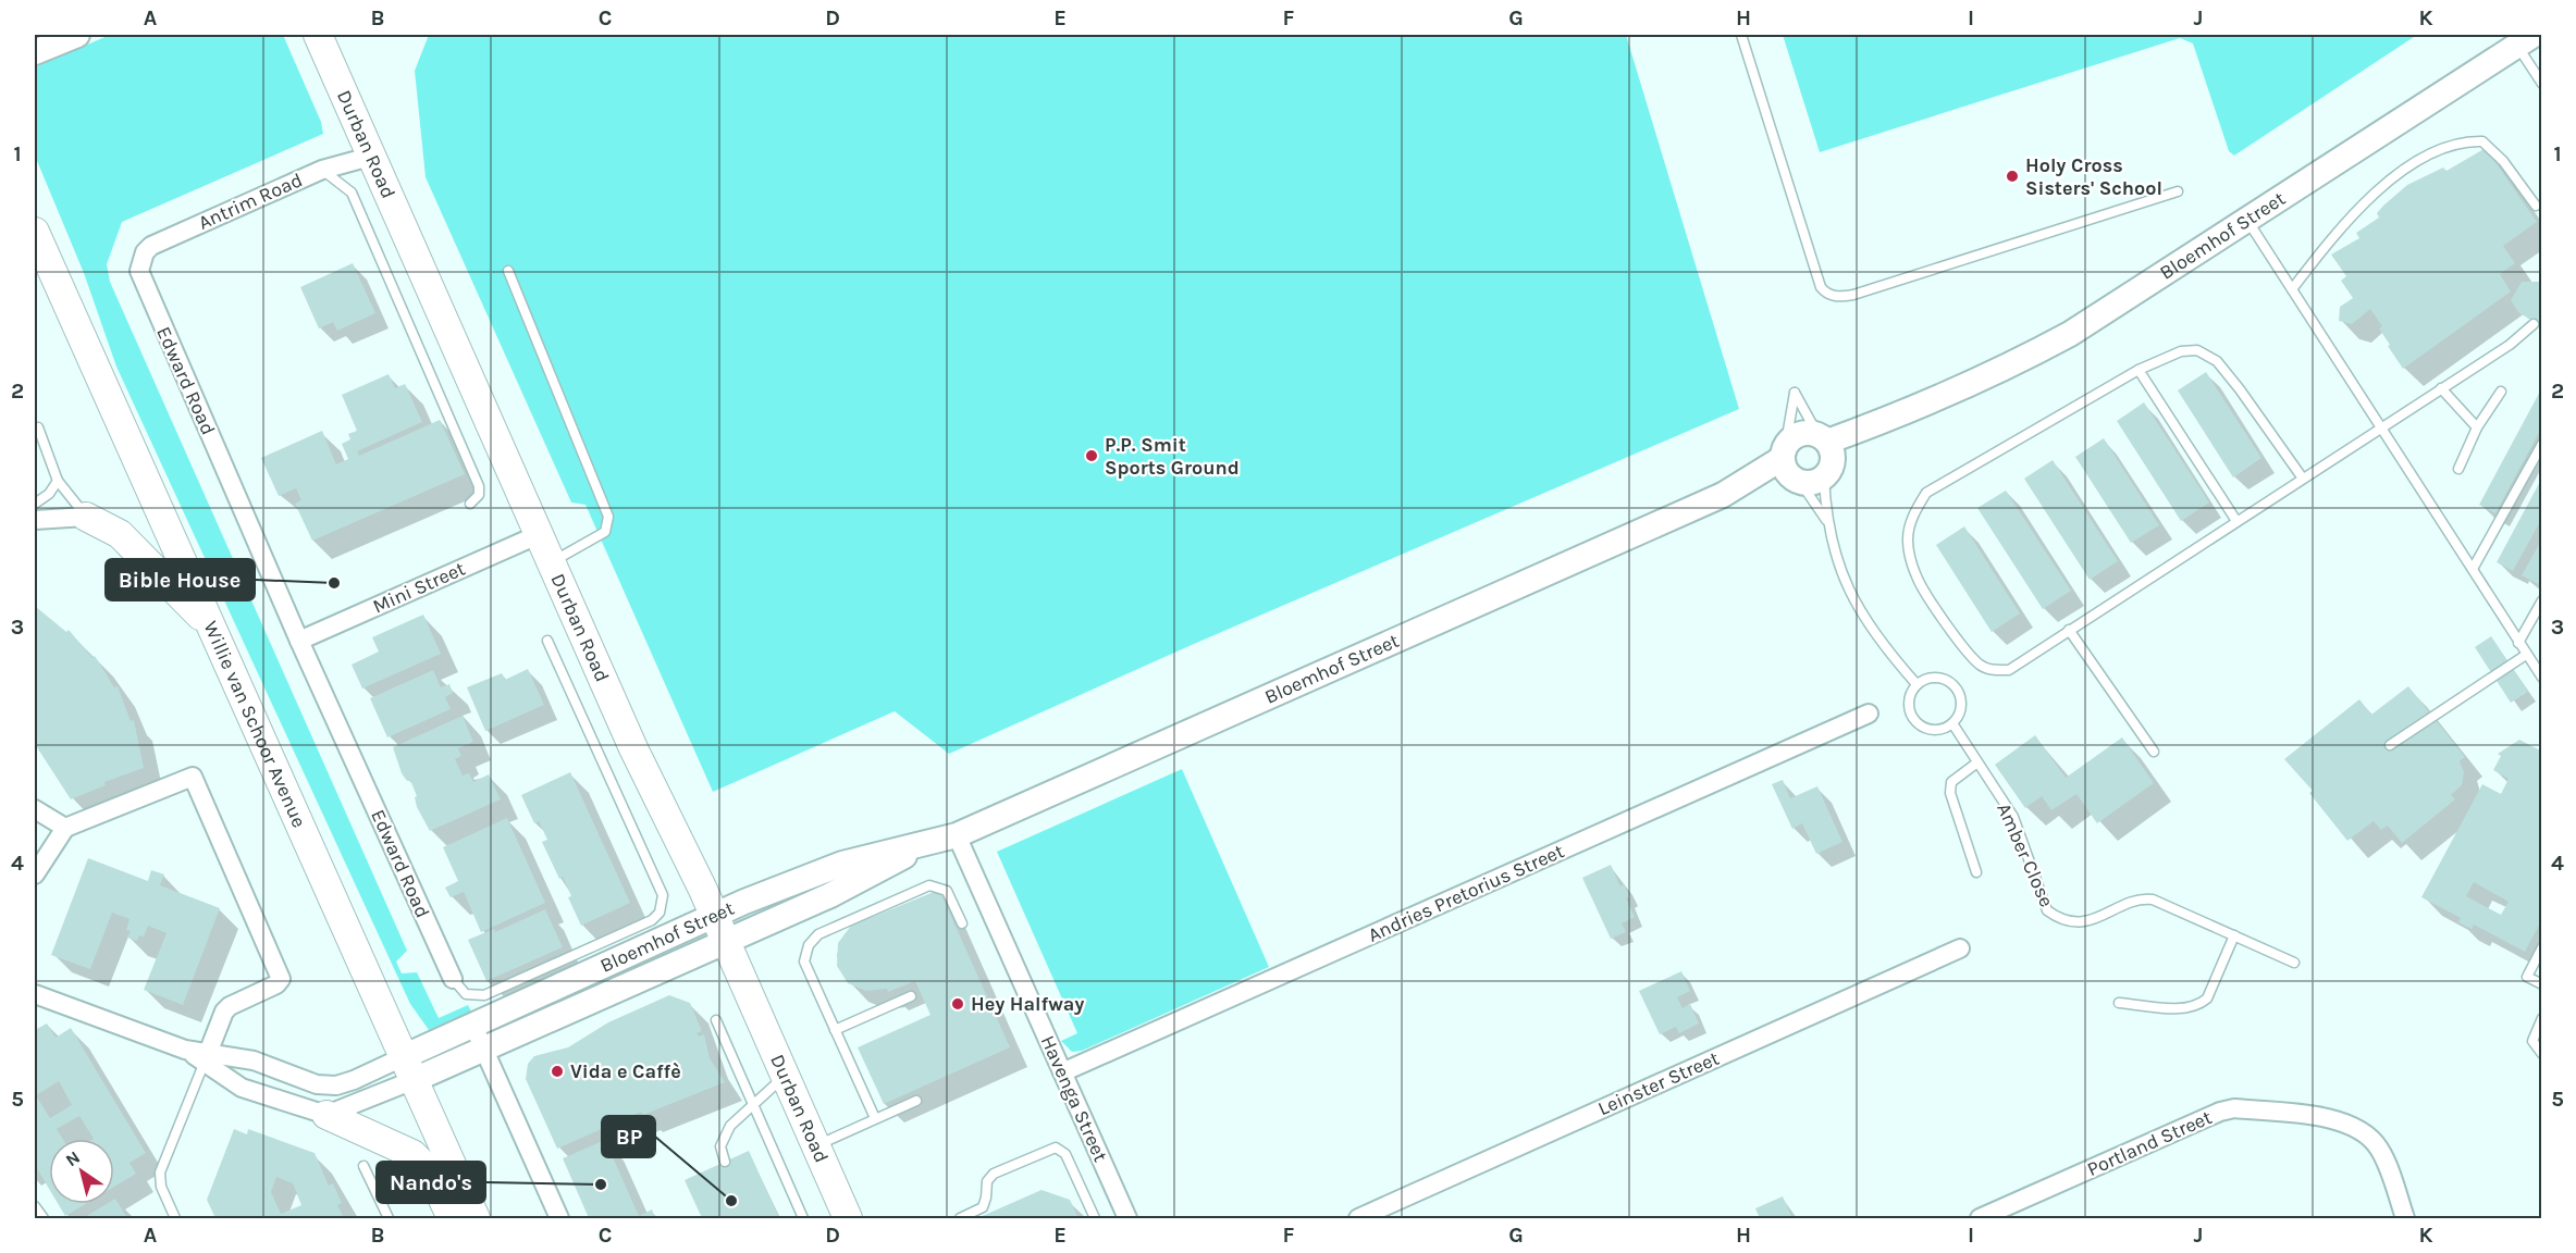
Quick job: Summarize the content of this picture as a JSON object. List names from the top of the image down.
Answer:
{
  "streets": {
    "main road": ["Durban Road", "Willie van Schoor Avenue"],
    "street": [
      "Antrim Road",
      "Bloemhof Street",
      "Edward Road",
      "Mini Street",
      "Andries Pretorius Street",
      "Leinster Street",
      "Havenga Street",
      "Portland Street"
    ],
    "lane": ["Amber Close"]
  },
  "crossings": [
    ["Durban Road", "Antrim Road"],
    ["Durban Road", "Bloemhof Street"],
    ["Durban Road", "Mini Street"],
    ["Antrim Road", "Edward Road"],
    ["Bloemhof Street", "Willie van Schoor Avenue"],
    ["Bloemhof Street", "Havenga Street"],
    ["Edward Road", "Mini Street"],
    ["Andries Pretorius Street", "Havenga Street"]
  ],
  "places": [
    "Holy Cross Sisters' School",
    "P.P. Smit Sports Ground",
    "Bible House",
    "Hey Halfway",
    "Vida e Caffè",
    "Nando's",
    "BP"
  ],
  "north": "top left",
  "grid": {
    "columns": [
      "A",
      "B",
      "C",
      "D",
      "E",
      "F",
      "G",
      "H",
      "I",
      "J",
      "K"
    ],
    "rows": [
      "1",
      "2",
      "3",
      "4",
      "5"
    ]
  }
}
